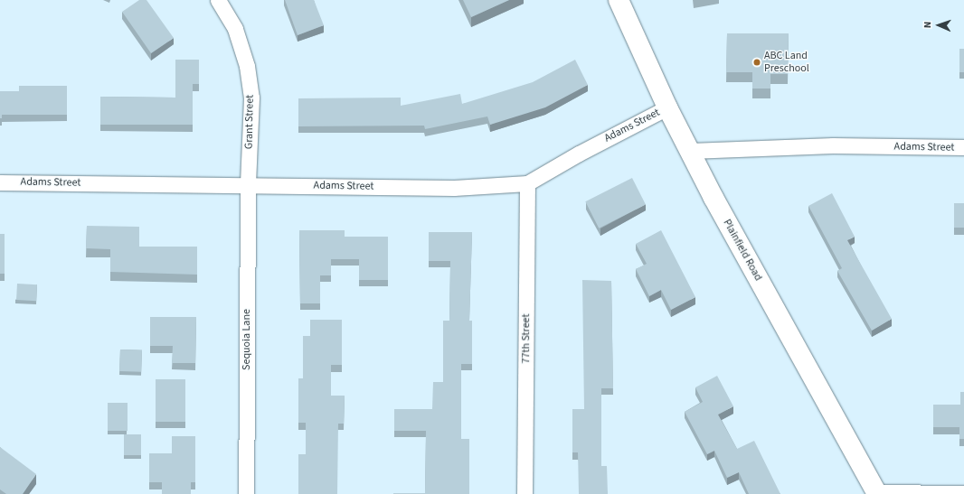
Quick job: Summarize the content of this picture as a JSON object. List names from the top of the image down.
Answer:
{
  "streets": {
    "main road": ["Plainfield Road"],
    "street": [
      "Grant Street",
      "Adams Street",
      "77th Street",
      "Sequoia Lane"
    ]
  },
  "crossings": [
    ["Grant Street", "Adams Street"],
    ["Grant Street", "Sequoia Lane"],
    ["Adams Street", "Plainfield Road"],
    ["Adams Street", "77th Street"],
    ["Adams Street", "Sequoia Lane"]
  ],
  "places": ["ABC Land Preschool"],
  "north": "left"
}
